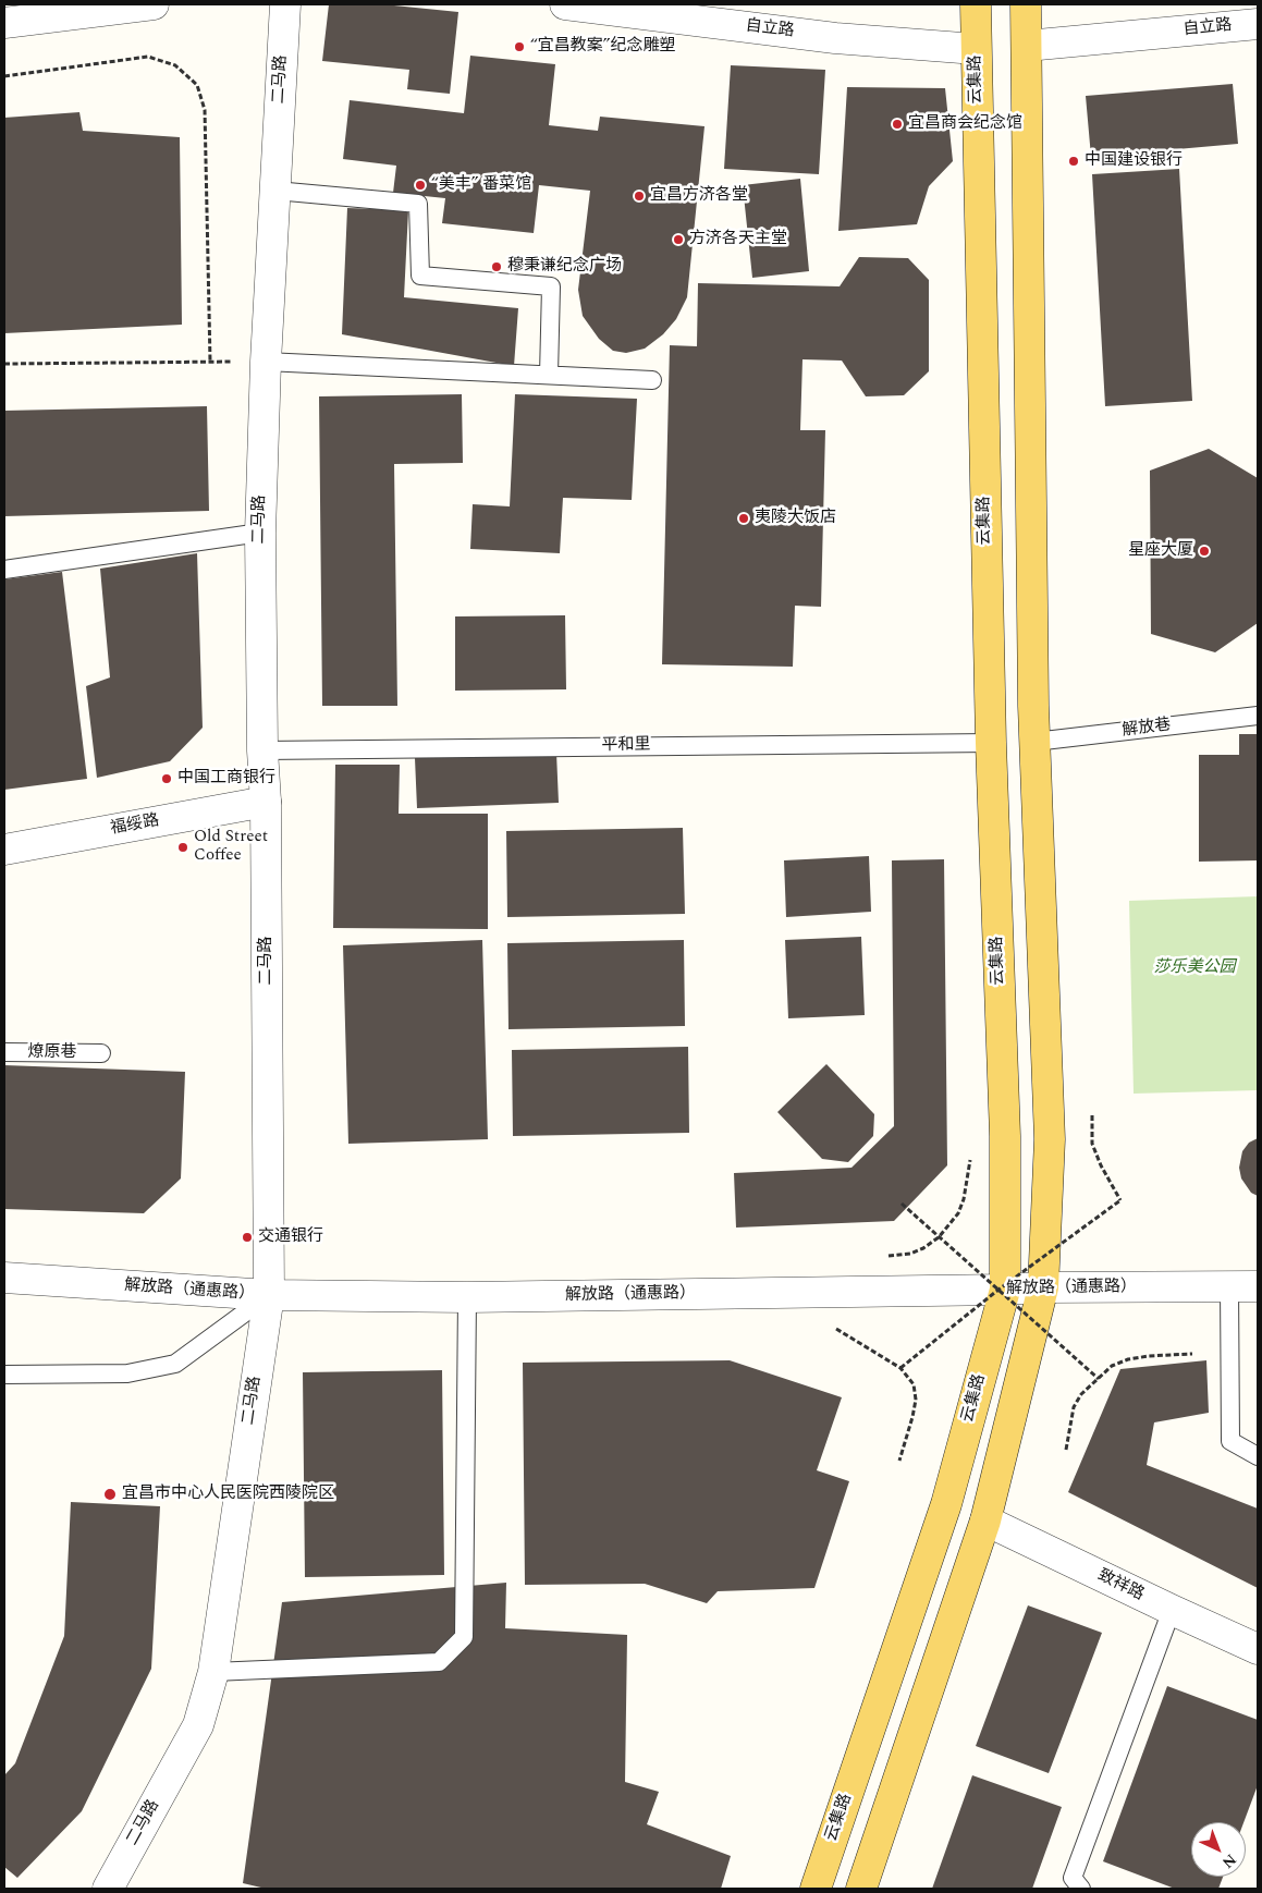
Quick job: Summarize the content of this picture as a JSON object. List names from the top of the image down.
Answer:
{
  "streets": {
    "main road": ["云集路"],
    "street": [
      "自立路",
      "二马路",
      "福绥路",
      "解放路（通惠路）",
      "致祥路"
    ],
    "lane": ["解放巷", "平和里", "燎原巷"]
  },
  "crossings": [
    ["自立路", "云集路"],
    ["二马路", "平和里"],
    ["二马路", "福绥路"],
    ["二马路", "解放路（通惠路）"],
    ["云集路", "平和里"],
    ["云集路", "解放路（通惠路）"]
  ],
  "parks": ["莎乐美公园"],
  "places": [
    "“宜昌教案”纪念雕塑",
    "宜昌商会纪念馆",
    "中国建设银行",
    "“美丰” 番菜馆",
    "宜昌方济各堂",
    "方济各天主堂",
    "穆秉谦纪念广场",
    "夷陵大饭店",
    "星座大厦",
    "中国工商银行",
    "Old Street Coffee",
    "交通银行",
    "宜昌市中心人民医院西陵院区"
  ],
  "north": "bottom right"
}
